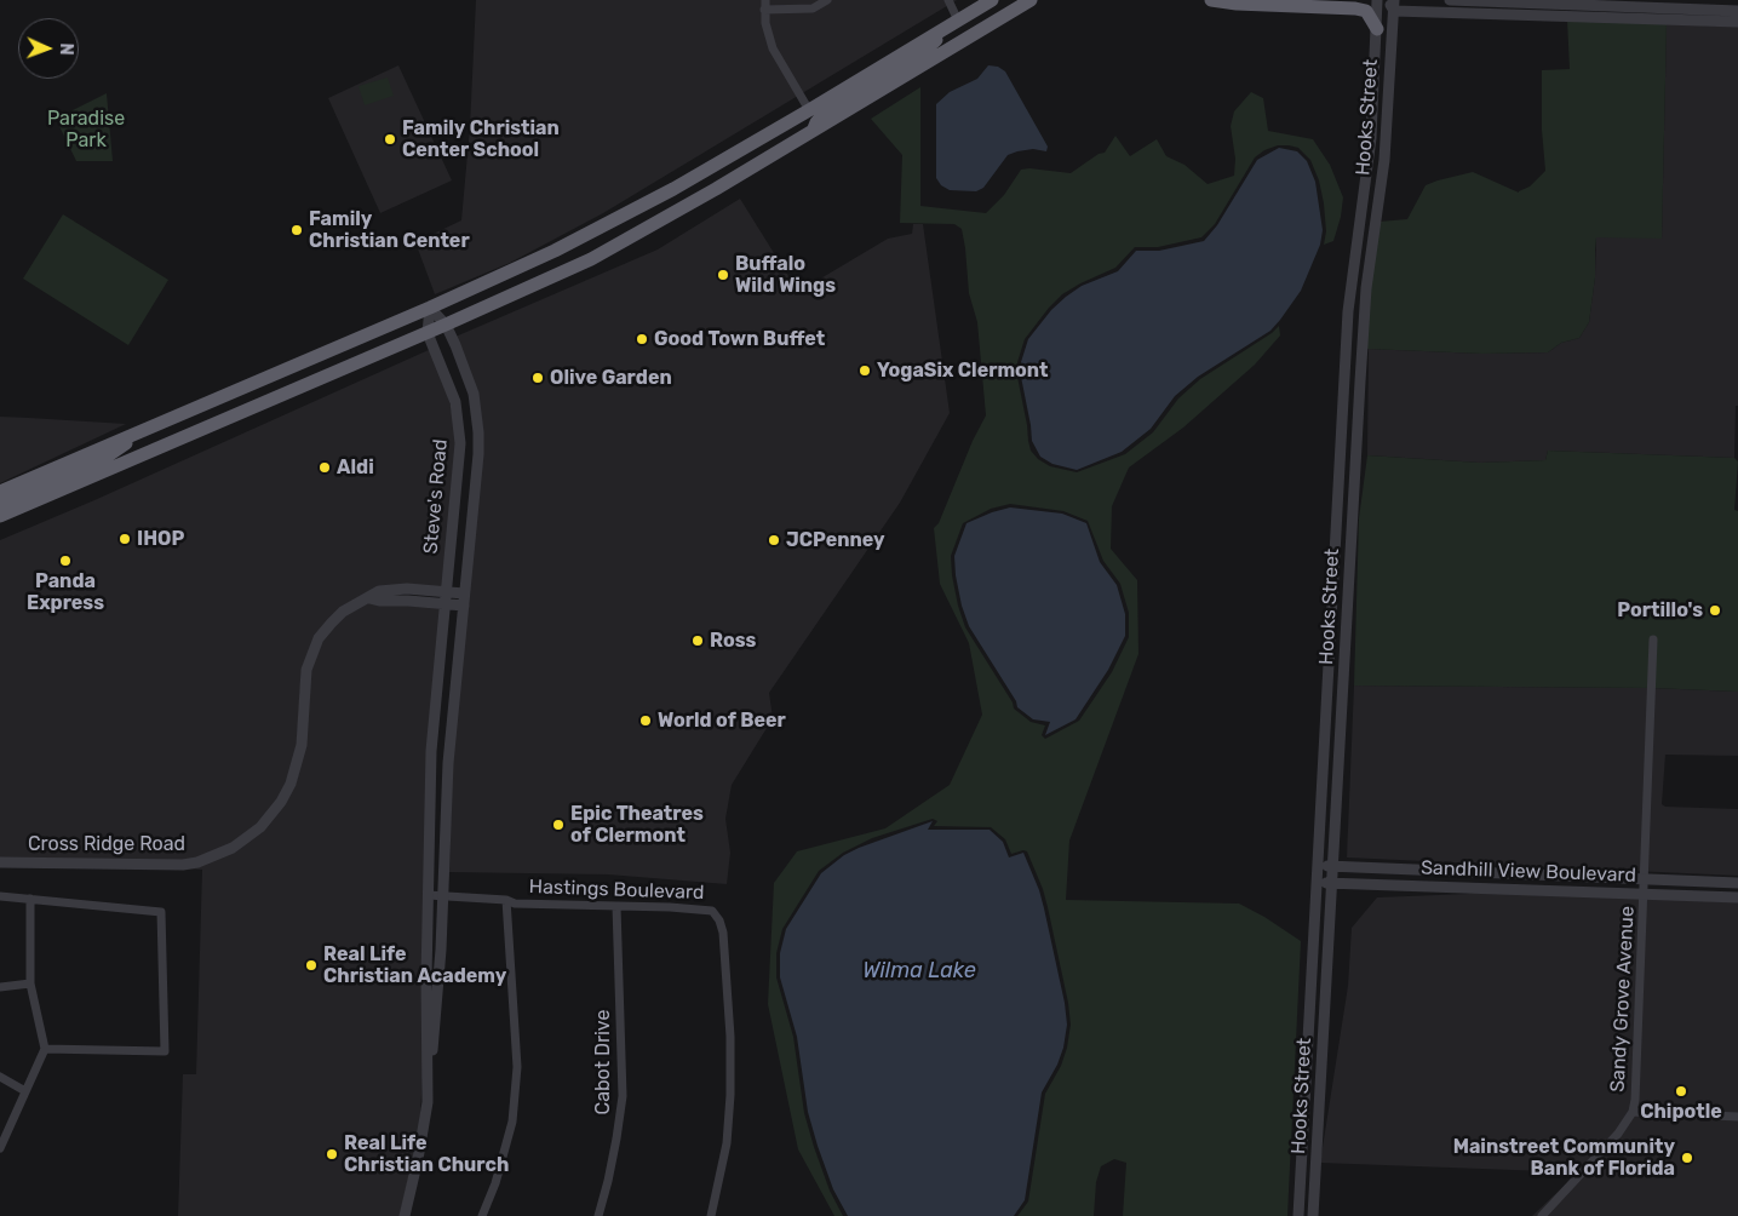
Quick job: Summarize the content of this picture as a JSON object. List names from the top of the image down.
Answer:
{
  "streets": {
    "street": [
      "Hooks Street",
      "Steve's Road",
      "Cross Ridge Road",
      "Sandhill View Boulevard",
      "Hastings Boulevard",
      "Sandy Grove Avenue",
      "Cabot Drive"
    ]
  },
  "crossings": [
    ["Hooks Street", "Sandhill View Boulevard"],
    ["Steve's Road", "Cross Ridge Road"],
    ["Steve's Road", "Hastings Boulevard"],
    ["Sandhill View Boulevard", "Sandy Grove Avenue"],
    ["Hastings Boulevard", "Cabot Drive"]
  ],
  "water": ["Wilma Lake"],
  "parks": ["Paradise Park"],
  "places": [
    "Family Christian Center School",
    "Family Christian Center",
    "Buffalo Wild Wings",
    "Good Town Buffet",
    "YogaSix Clermont",
    "Olive Garden",
    "Aldi",
    "IHOP",
    "JCPenney",
    "Panda Express",
    "Portillo's",
    "Ross",
    "World of Beer",
    "Epic Theatres of Clermont",
    "Real Life Christian Academy",
    "Chipotle",
    "Real Life Christian Church",
    "Mainstreet Community Bank of Florida"
  ],
  "north": "right"
}
